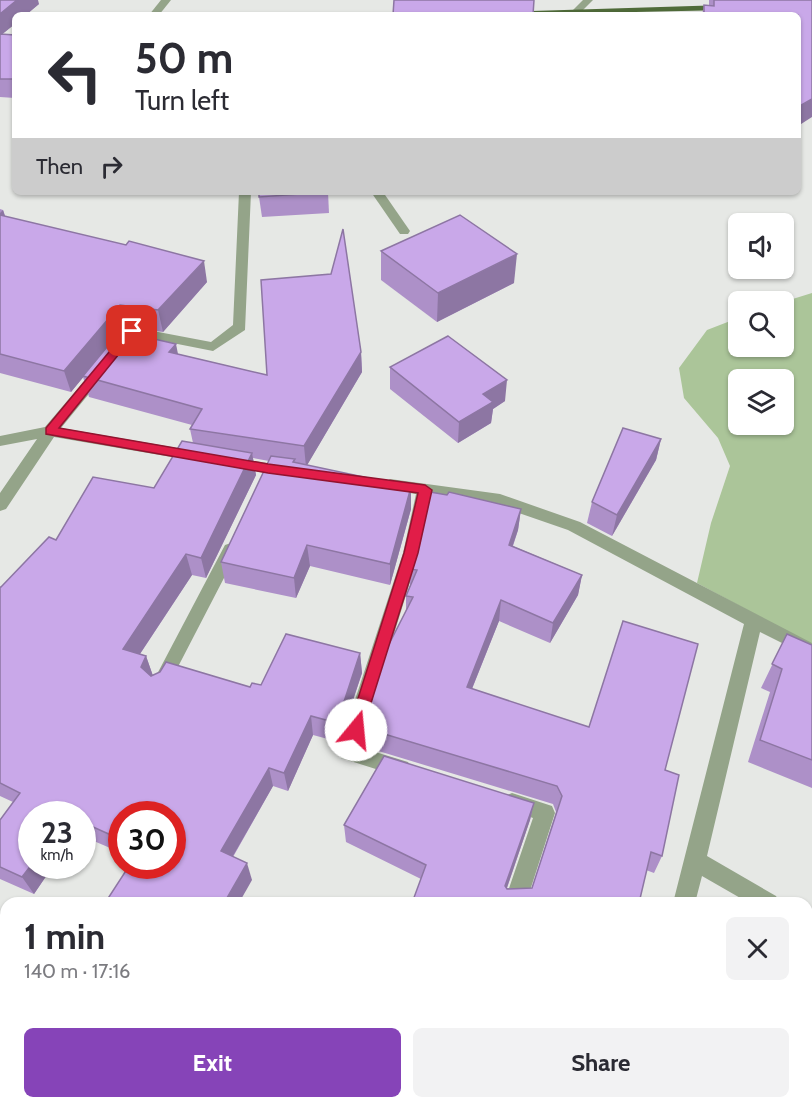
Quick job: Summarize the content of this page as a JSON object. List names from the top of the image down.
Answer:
{
  "page": {
    "turn": ["50 m", "Turn left"],
    "then": "Then",
    "speed": "23 km/h",
    "limit": "30",
    "heading": ["1 min", "140 m · 17:16"],
    "buttons": ["Exit", "Share"]
  }
}
